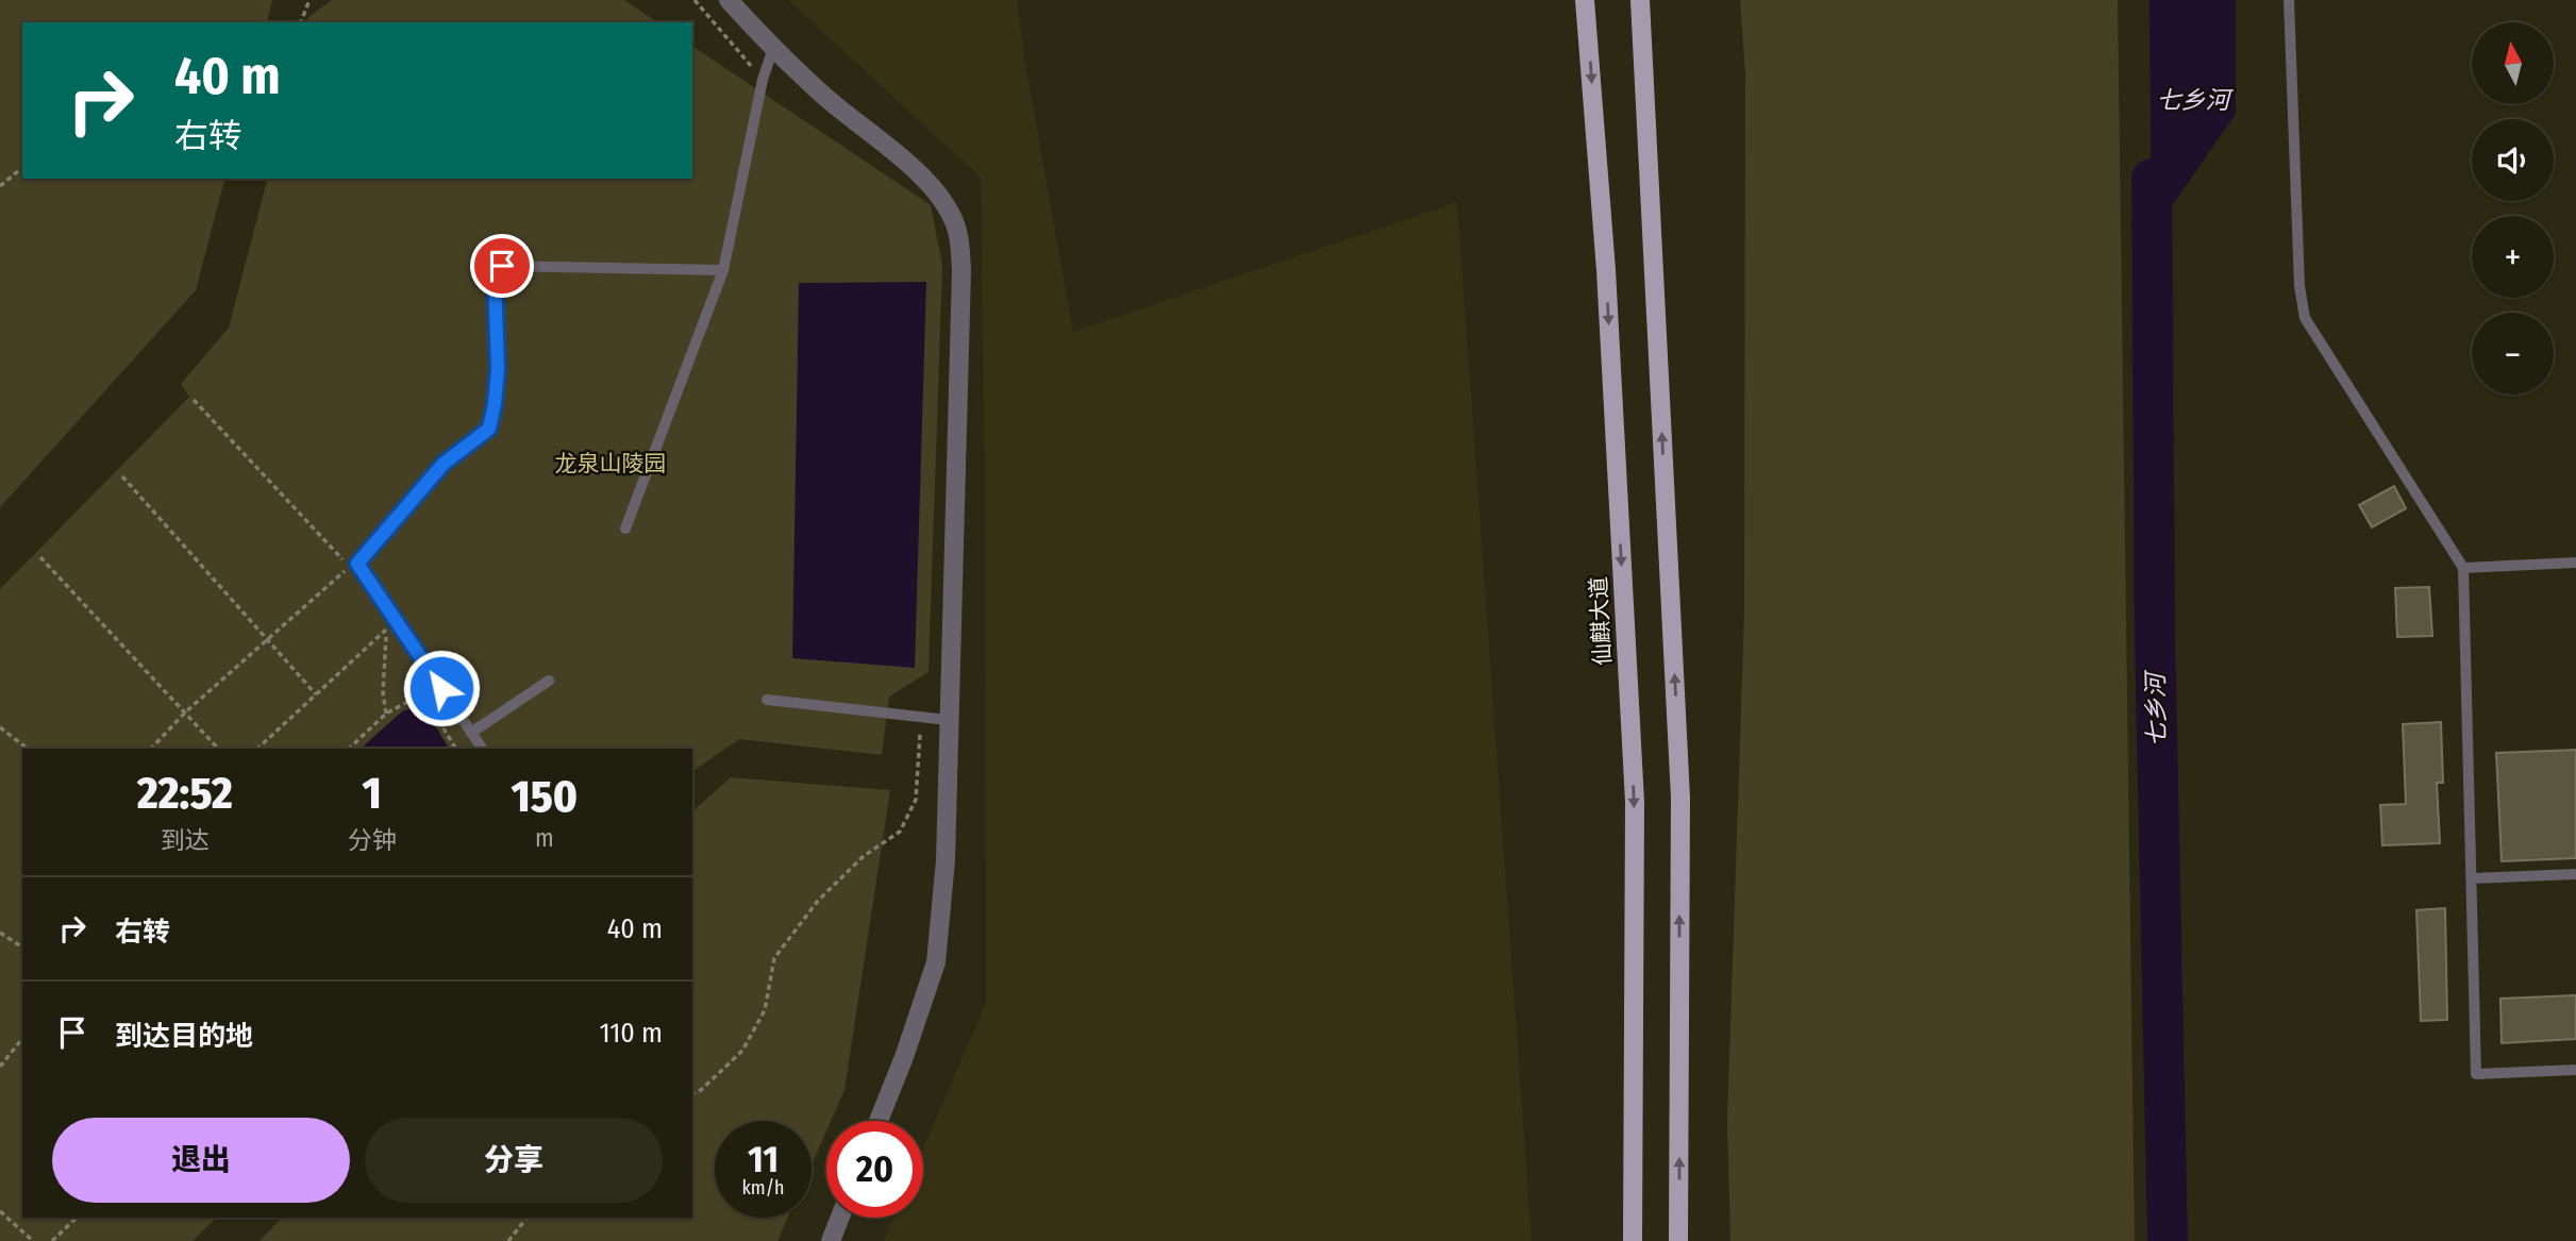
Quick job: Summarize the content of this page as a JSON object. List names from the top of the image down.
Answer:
{
  "streets": {
    "main road": ["仙麒大道"]
  },
  "water": ["七乡河"],
  "parks": ["龙泉山陵园"],
  "north": "top",
  "page": {
    "map_buttons": ["+", "−"],
    "turn": ["40 m", "右转"],
    "eta": [
      "22:52",
      "到达",
      "1",
      "分钟",
      "150",
      "m"
    ],
    "list": [
      {
        "name": "右转",
        "value": "40 m"
      },
      {
        "name": "到达目的地",
        "value": "110 m"
      }
    ],
    "buttons": ["退出", "分享"],
    "speed": "11 km/h",
    "limit": "20"
  }
}
